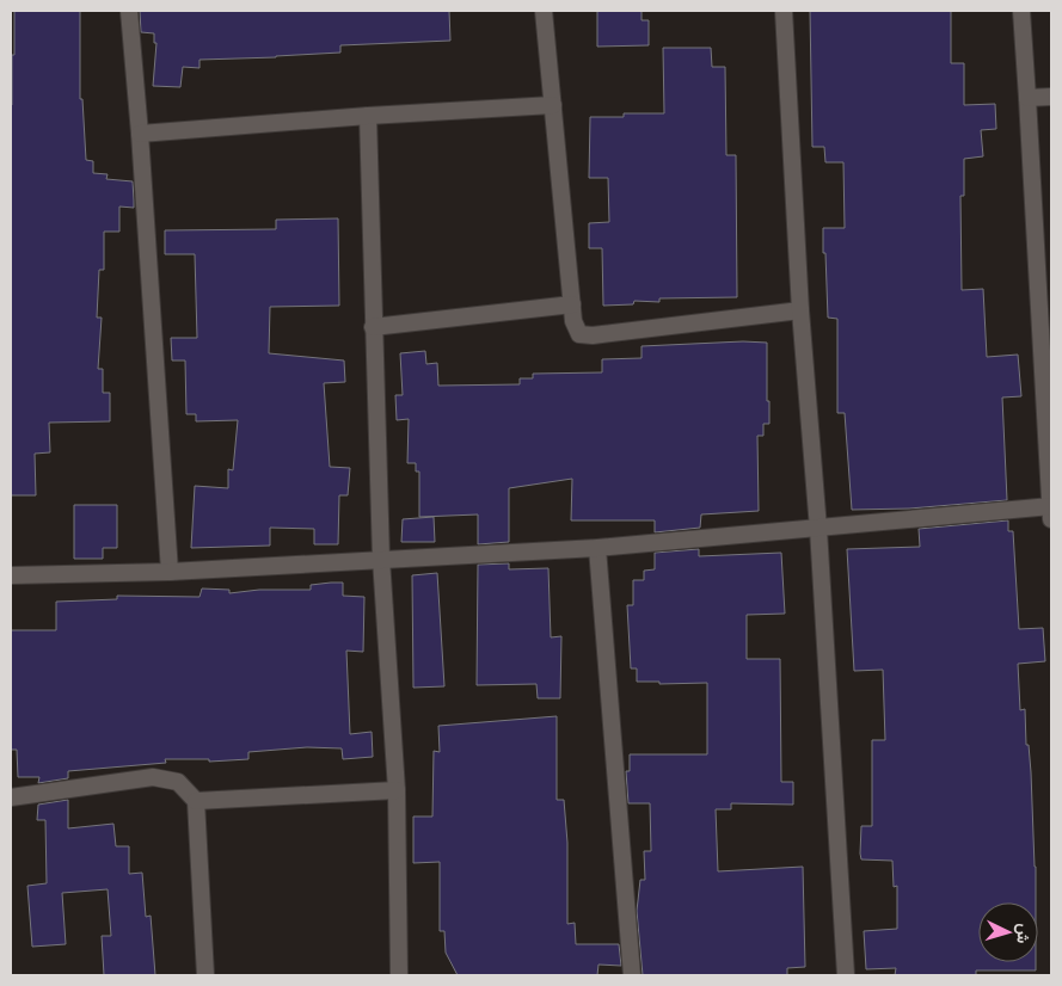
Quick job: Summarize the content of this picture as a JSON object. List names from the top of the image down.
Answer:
{
  "north": "right"
}
